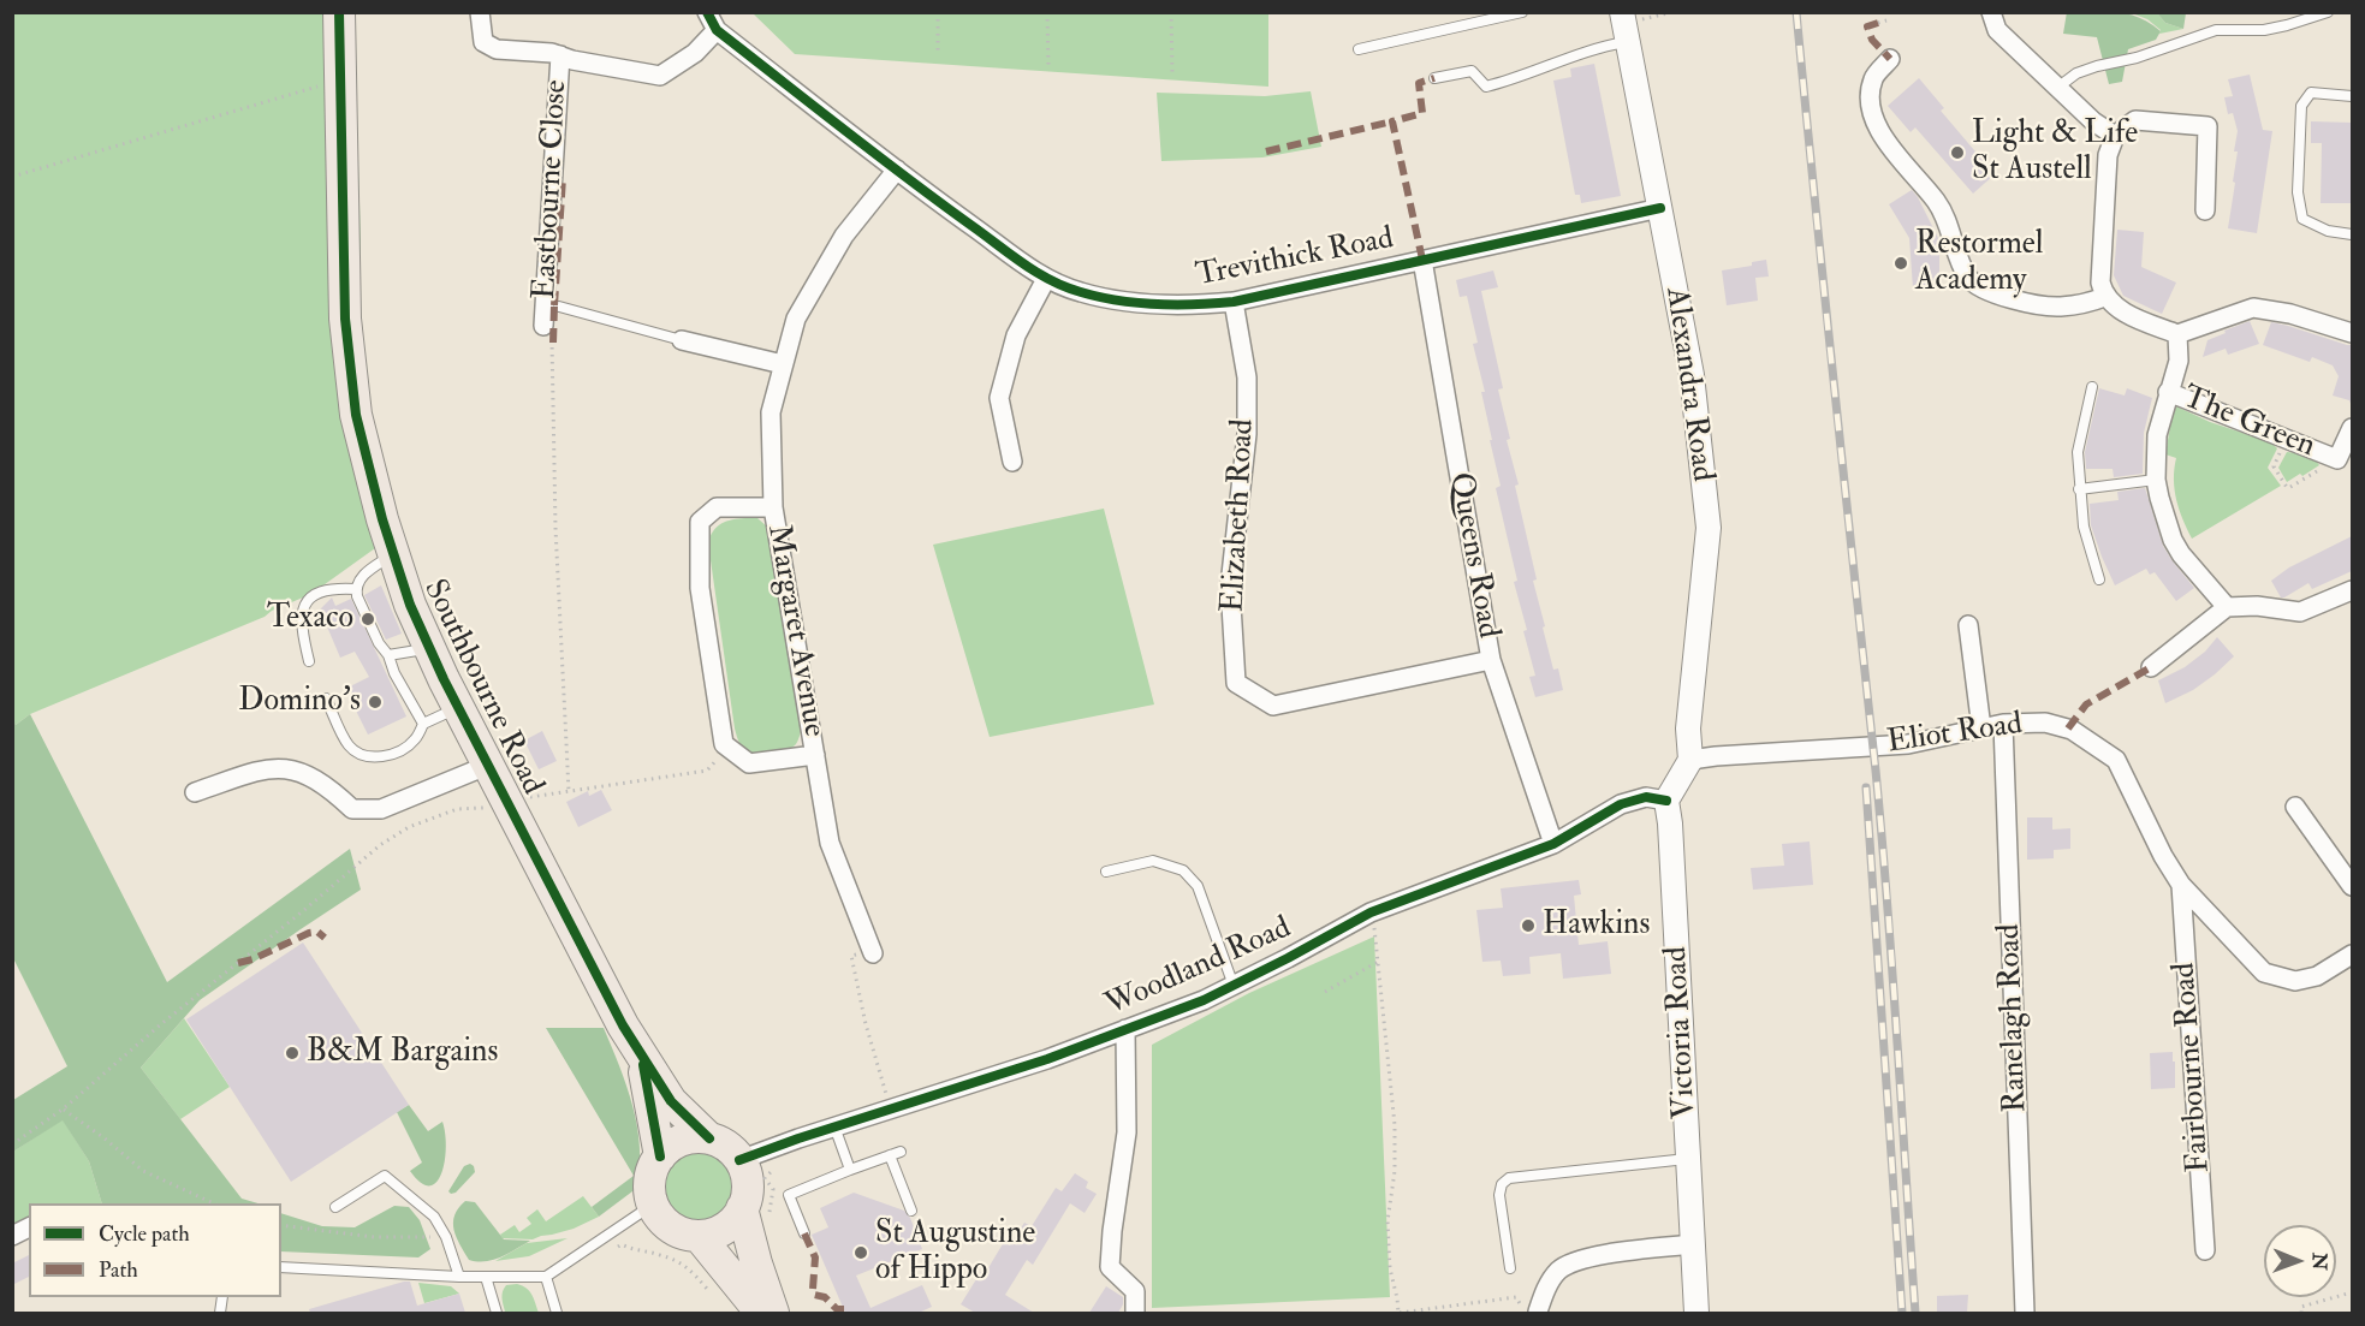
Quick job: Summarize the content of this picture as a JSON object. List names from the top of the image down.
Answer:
{
  "streets": {
    "highway": ["Southbourne Road"],
    "street": [
      "Eastbourne Close",
      "Trevithick Road",
      "Alexandra Road",
      "The Green",
      "Elizabeth Road",
      "Queens Road",
      "Margaret Avenue",
      "Eliot Road",
      "Woodland Road",
      "Ranelagh Road",
      "Victoria Road",
      "Fairbourne Road"
    ]
  },
  "crossings": [
    ["Trevithick Road", "Alexandra Road"],
    ["Trevithick Road", "Elizabeth Road"],
    ["Trevithick Road", "Queens Road"],
    ["Trevithick Road", "Margaret Avenue"],
    ["Alexandra Road", "Eliot Road"],
    ["Elizabeth Road", "Queens Road"],
    ["Queens Road", "Woodland Road"],
    ["Southbourne Road", "Woodland Road"],
    ["Eliot Road", "Ranelagh Road"],
    ["Eliot Road", "Fairbourne Road"],
    ["Woodland Road", "Victoria Road"]
  ],
  "places": [
    "Light & Life St Austell",
    "Restormel Academy",
    "Texaco",
    "Domino's",
    "Hawkins",
    "B&M Bargains",
    "St Augustine of Hippo"
  ],
  "legend": ["Cycle path", "Path"],
  "north": "right"
}
